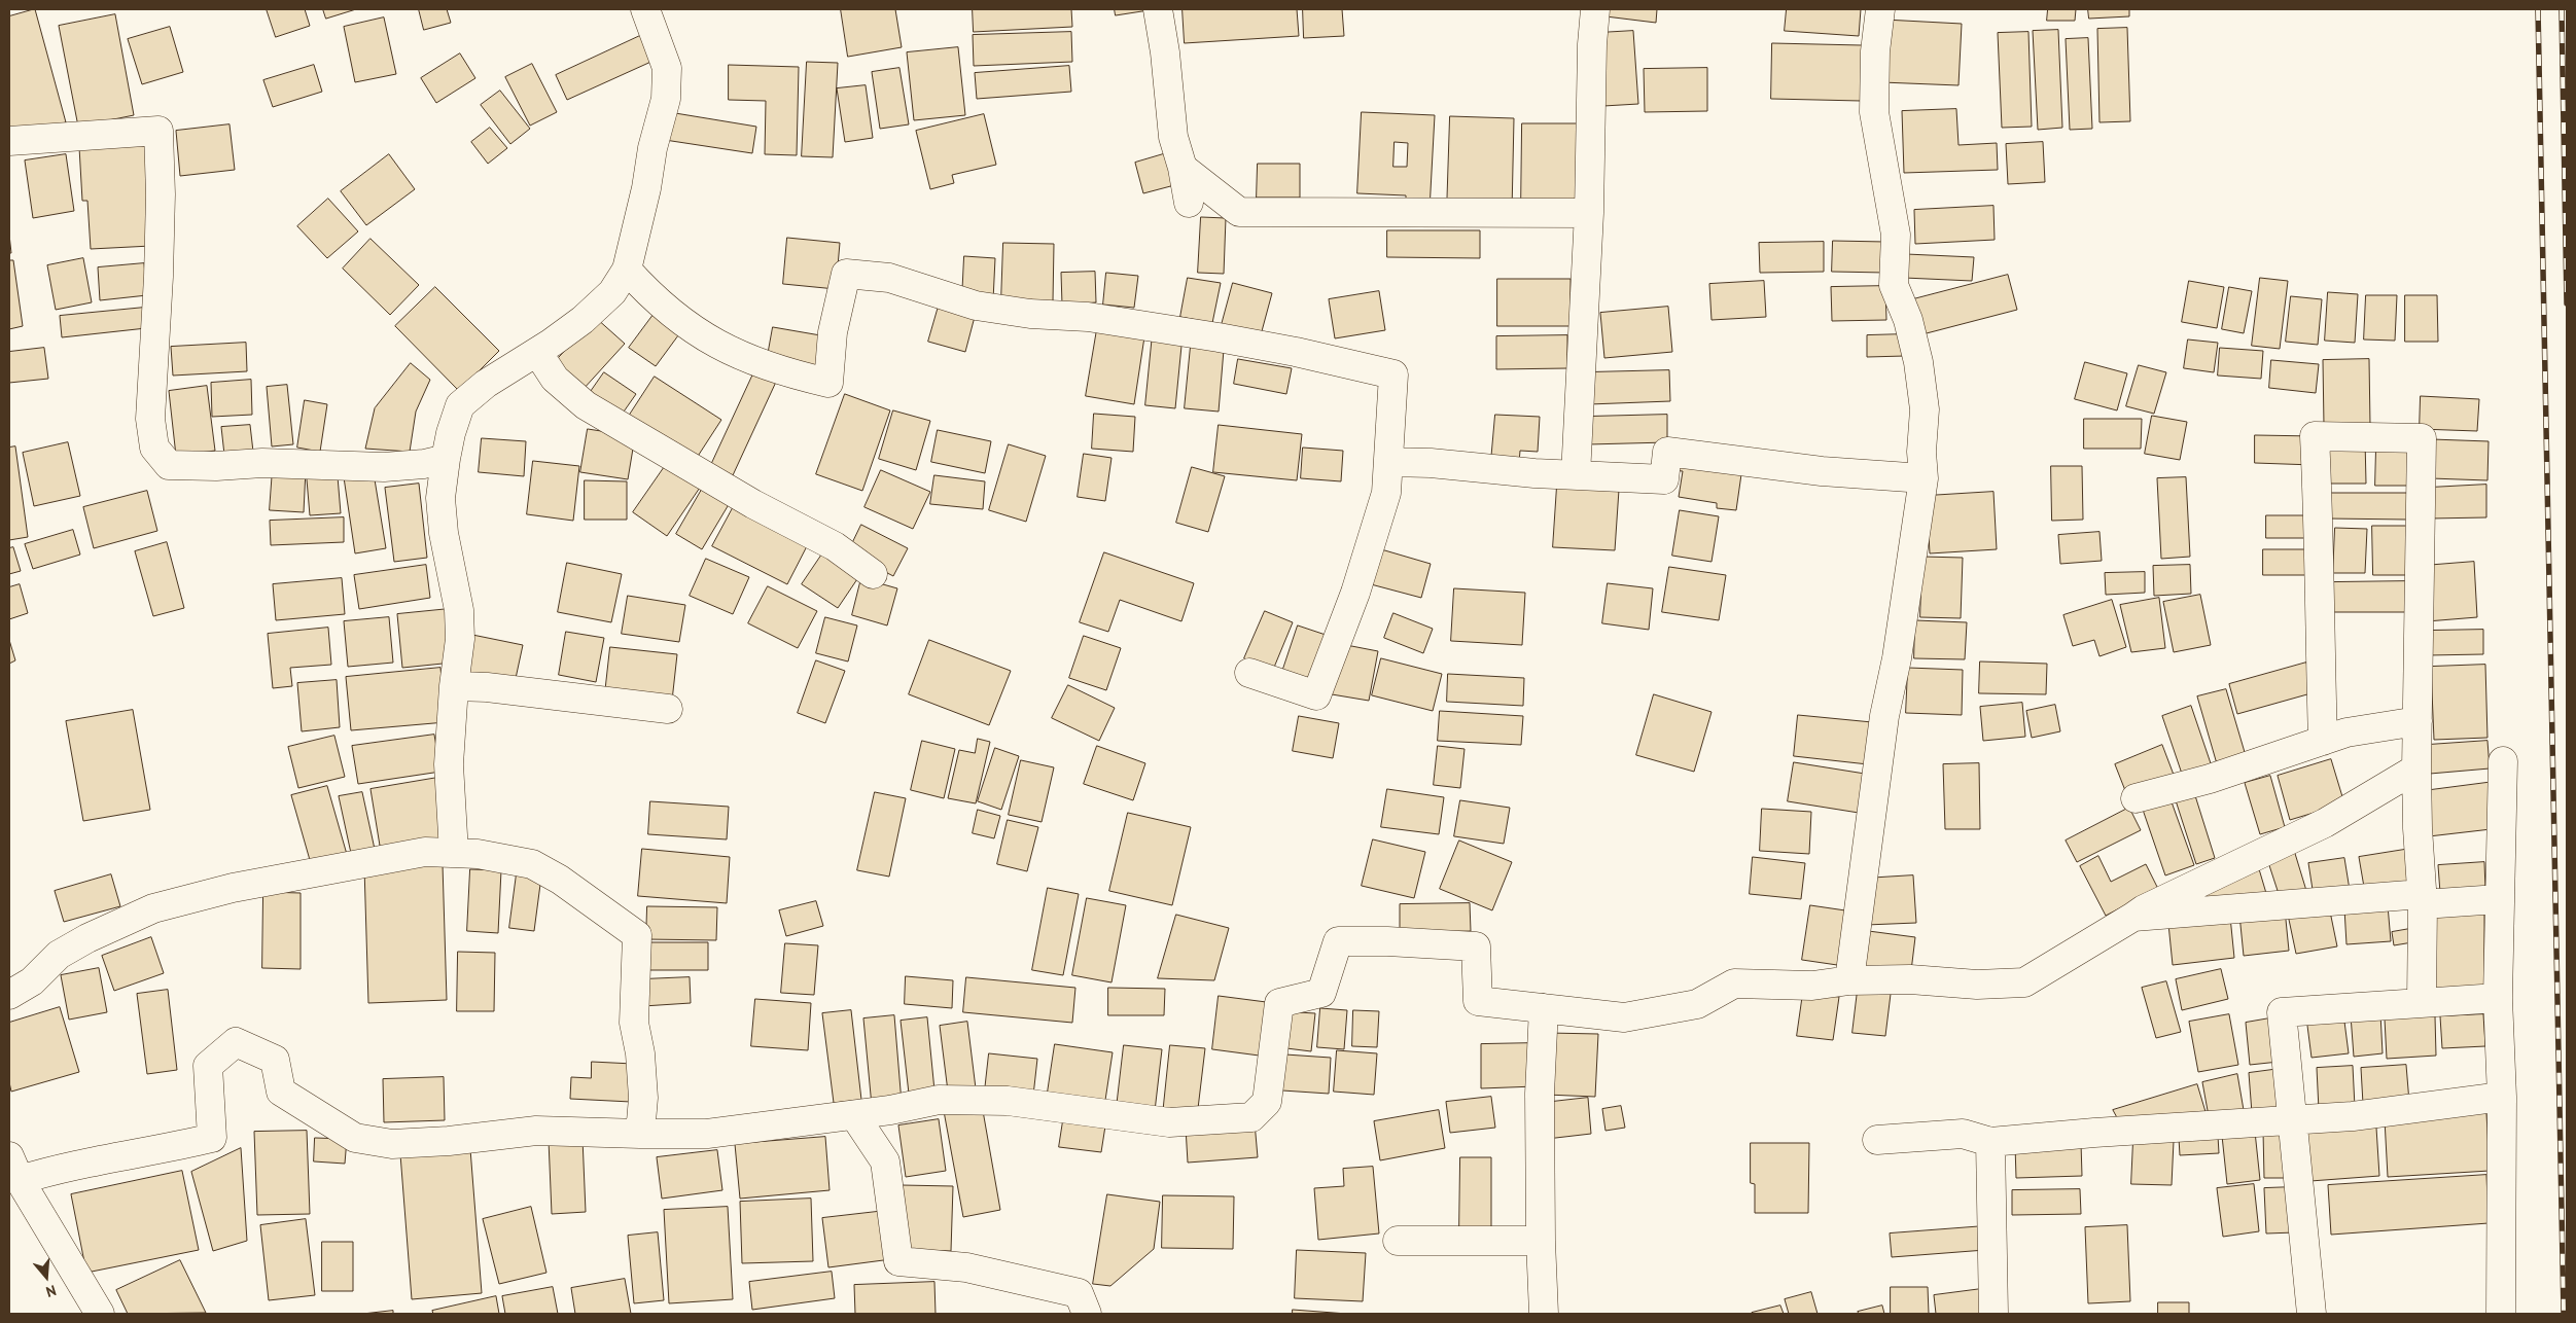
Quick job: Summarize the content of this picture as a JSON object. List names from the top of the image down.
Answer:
{
  "north": "bottom"
}
